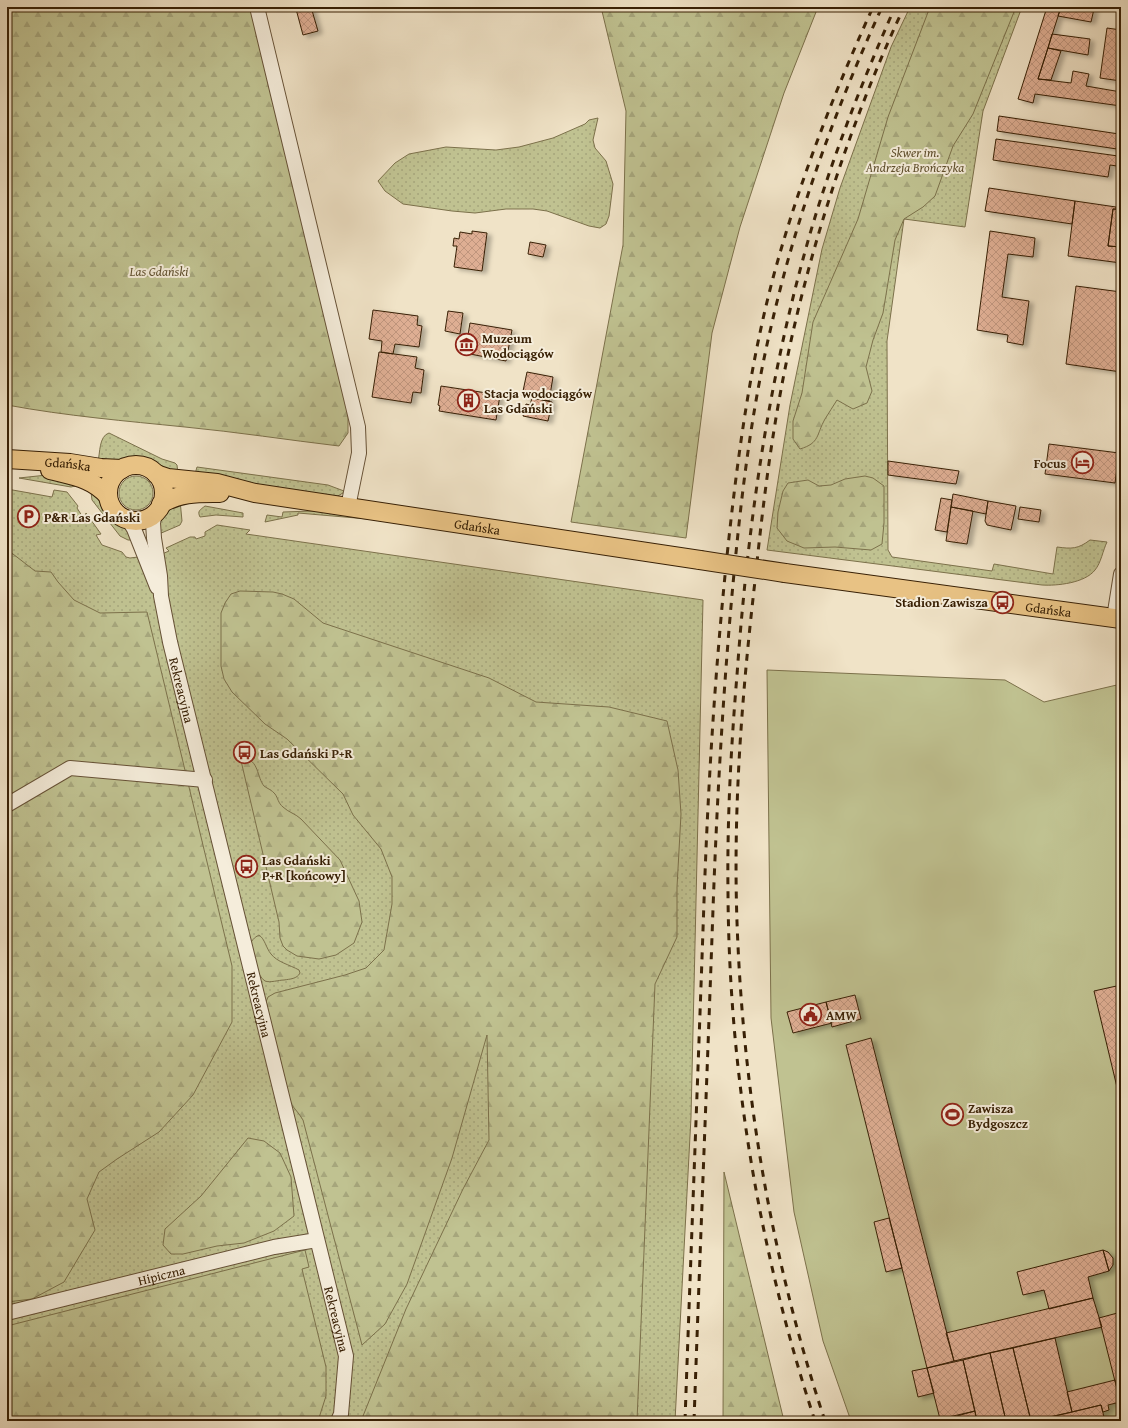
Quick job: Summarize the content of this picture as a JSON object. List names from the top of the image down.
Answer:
{
  "streets": {
    "main road": ["Gdańska"],
    "street": ["Rekreacyjna", "Hipiczna"]
  },
  "crossings": [
    ["Gdańska", "Rekreacyjna"],
    ["Rekreacyjna", "Hipiczna"]
  ],
  "parks": ["Skwer im. Andrzeja Brończyka", "Las Gdański"],
  "places": {
    "museum": ["Muzeum Wodociągów"],
    "building": ["Stacja wodociągów Las Gdański"],
    "hotel": ["Focus"],
    "parking": ["P&R Las Gdański"],
    "bus stop": ["Stadion Zawisza", "Las Gdański P+R", "Las Gdański P+R [końcowy]"],
    "public building": ["AMW"],
    "sports": ["Zawisza Bydgoszcz"]
  }
}
